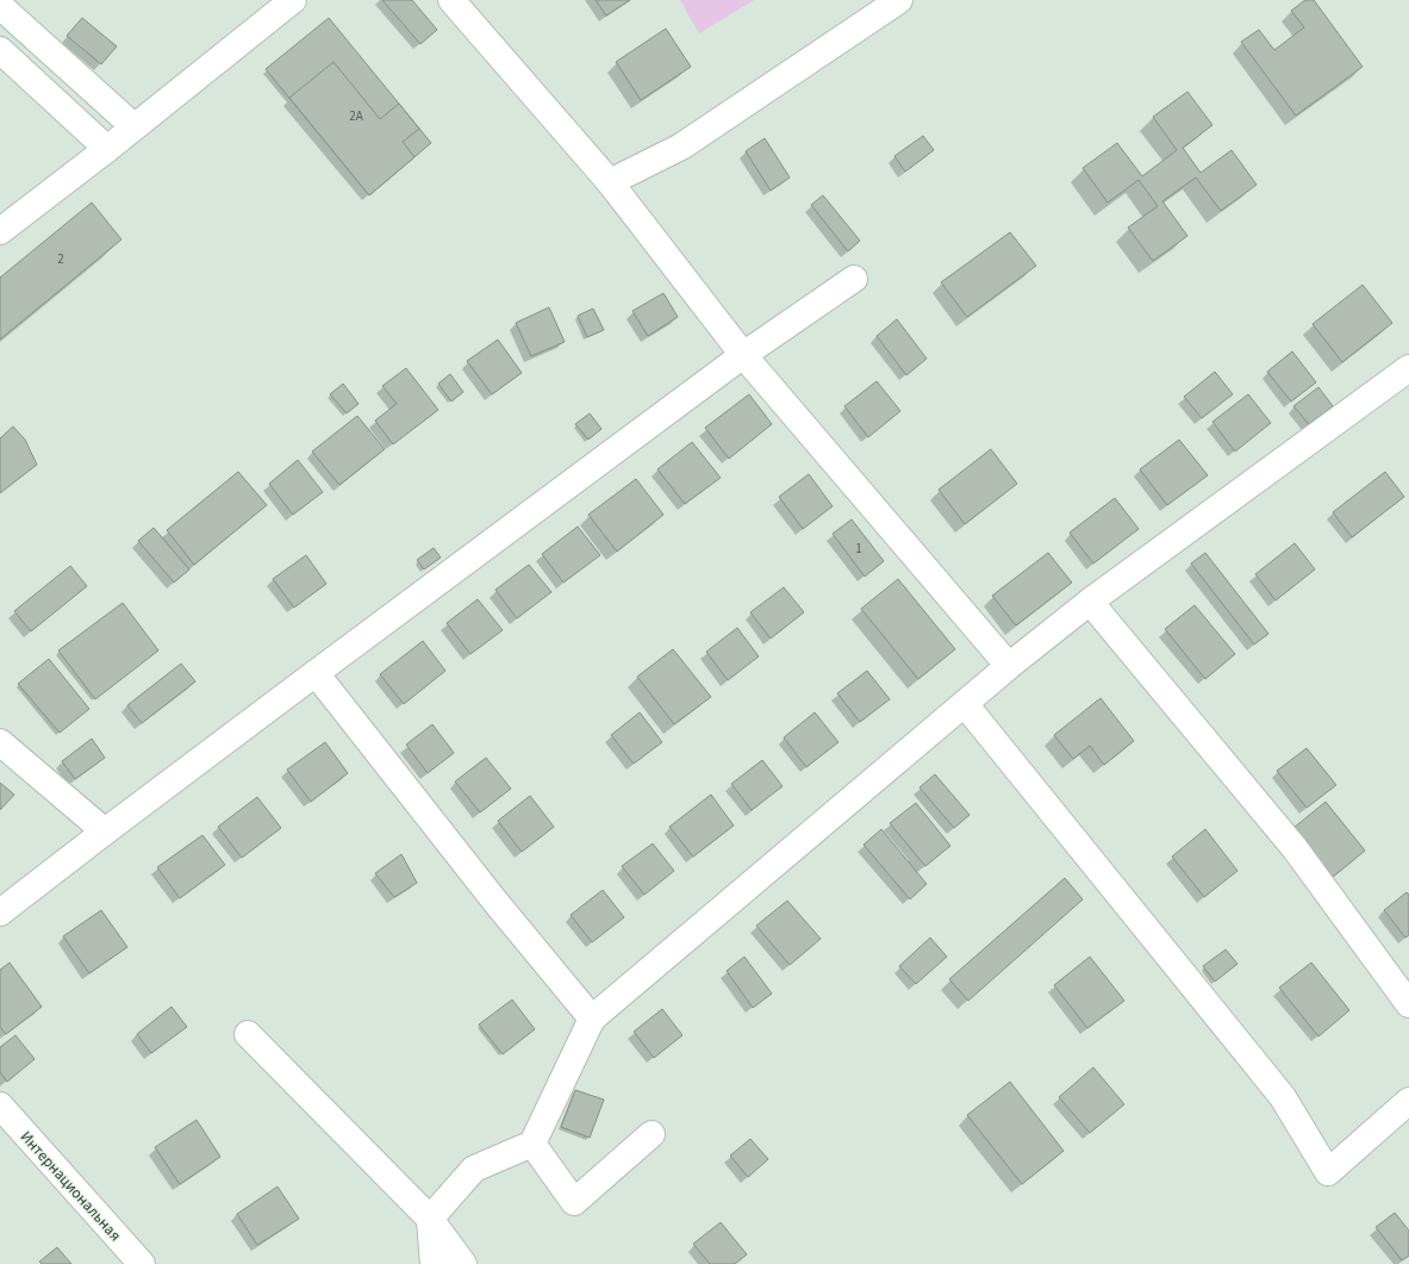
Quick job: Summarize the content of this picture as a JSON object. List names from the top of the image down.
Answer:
{
  "streets": {
    "street": ["Интернациональная"]
  },
  "house_numbers": ["2А", "2", "1"]
}
